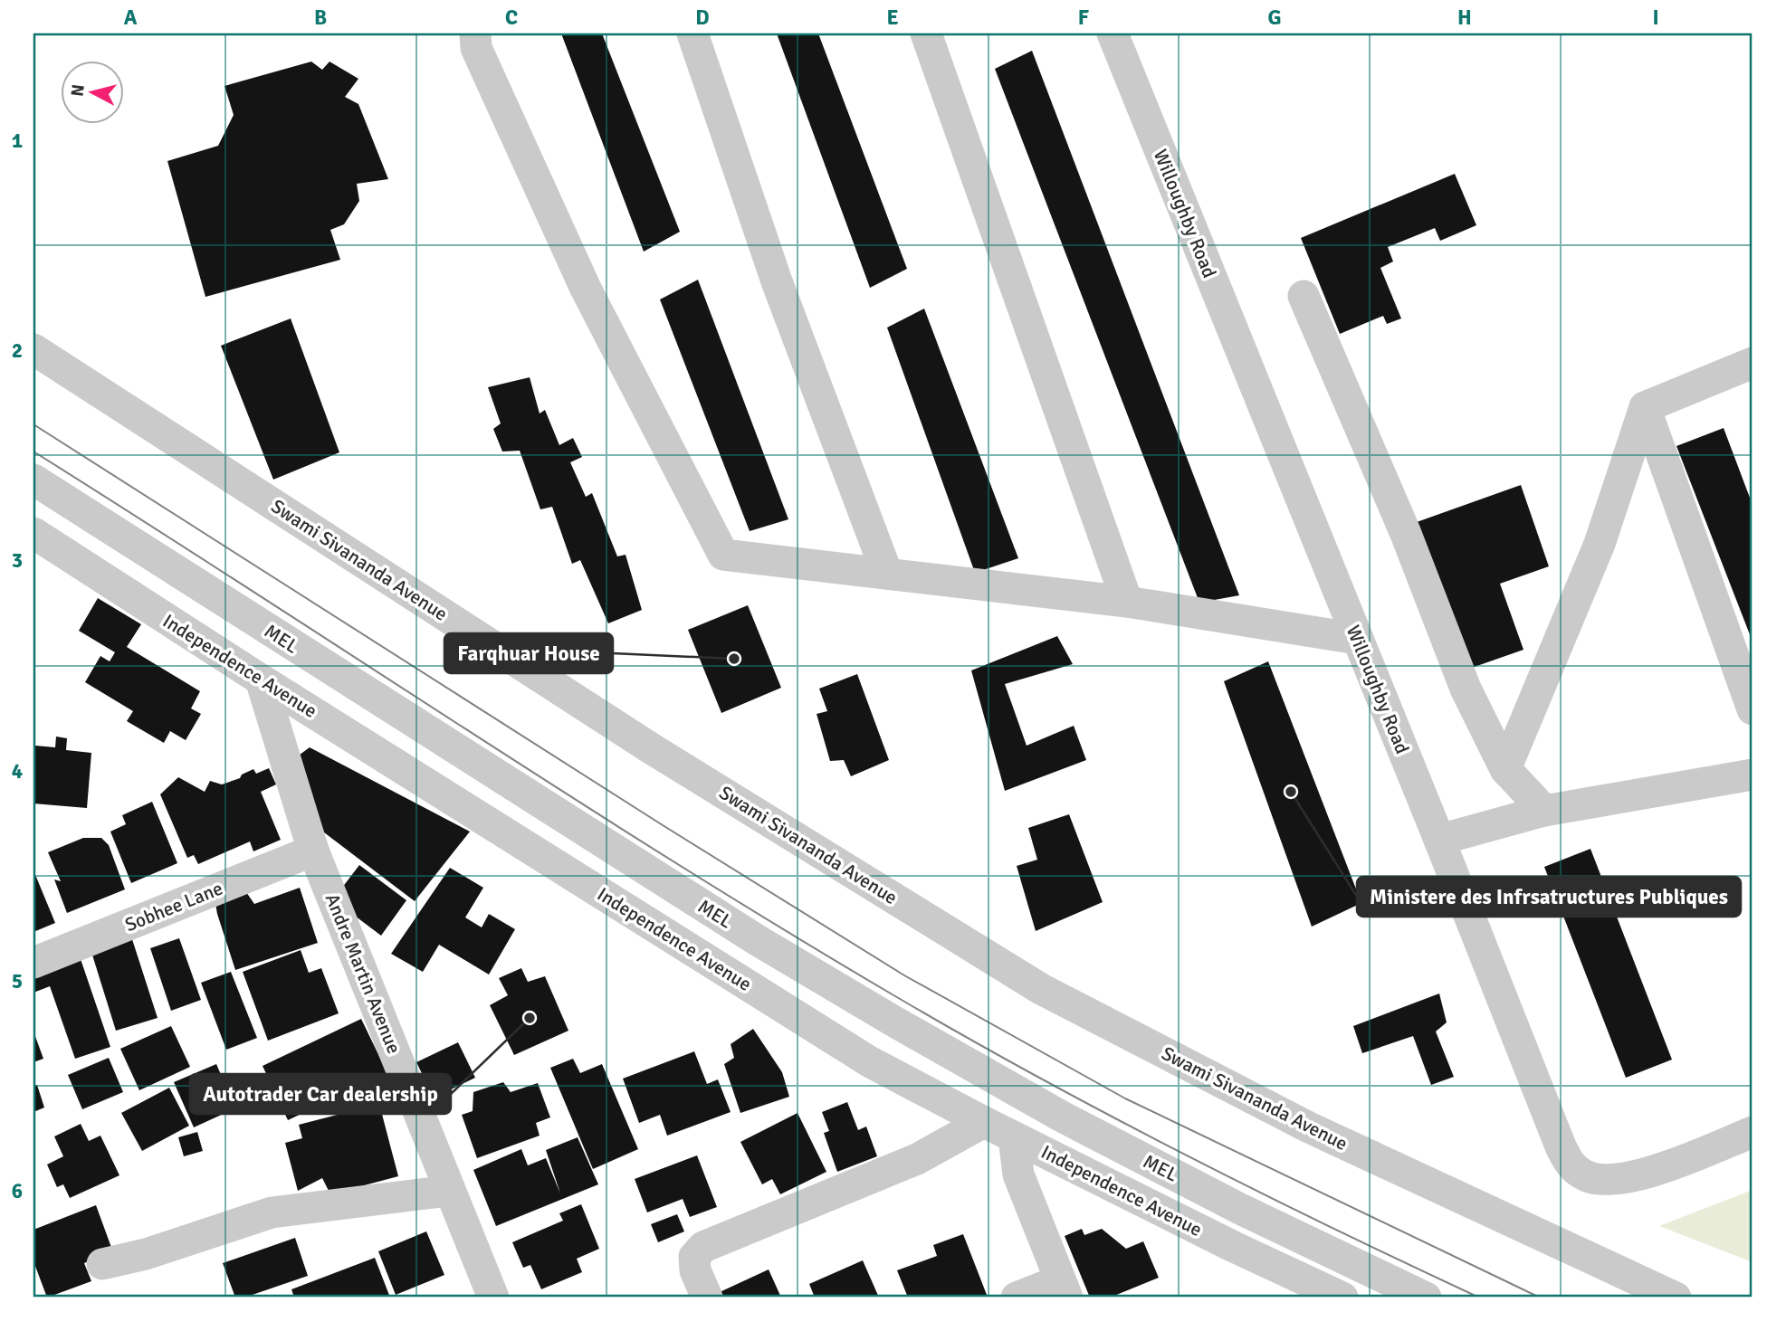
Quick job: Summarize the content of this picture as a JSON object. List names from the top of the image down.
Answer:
{
  "streets": {
    "street": [
      "Willoughby Road",
      "Swami Sivananda Avenue",
      "MEL",
      "Independence Avenue",
      "Sobhee Lane",
      "Andre Martin Avenue"
    ]
  },
  "crossings": [
    ["Independence Avenue", "Andre Martin Avenue"],
    ["Sobhee Lane", "Andre Martin Avenue"]
  ],
  "places": ["Farqhuar House", "Ministere des Infrsatructures Publiques", "Autotrader Car dealership"],
  "north": "left",
  "grid": {
    "columns": [
      "A",
      "B",
      "C",
      "D",
      "E",
      "F",
      "G",
      "H",
      "I"
    ],
    "rows": [
      "1",
      "2",
      "3",
      "4",
      "5",
      "6"
    ]
  }
}
